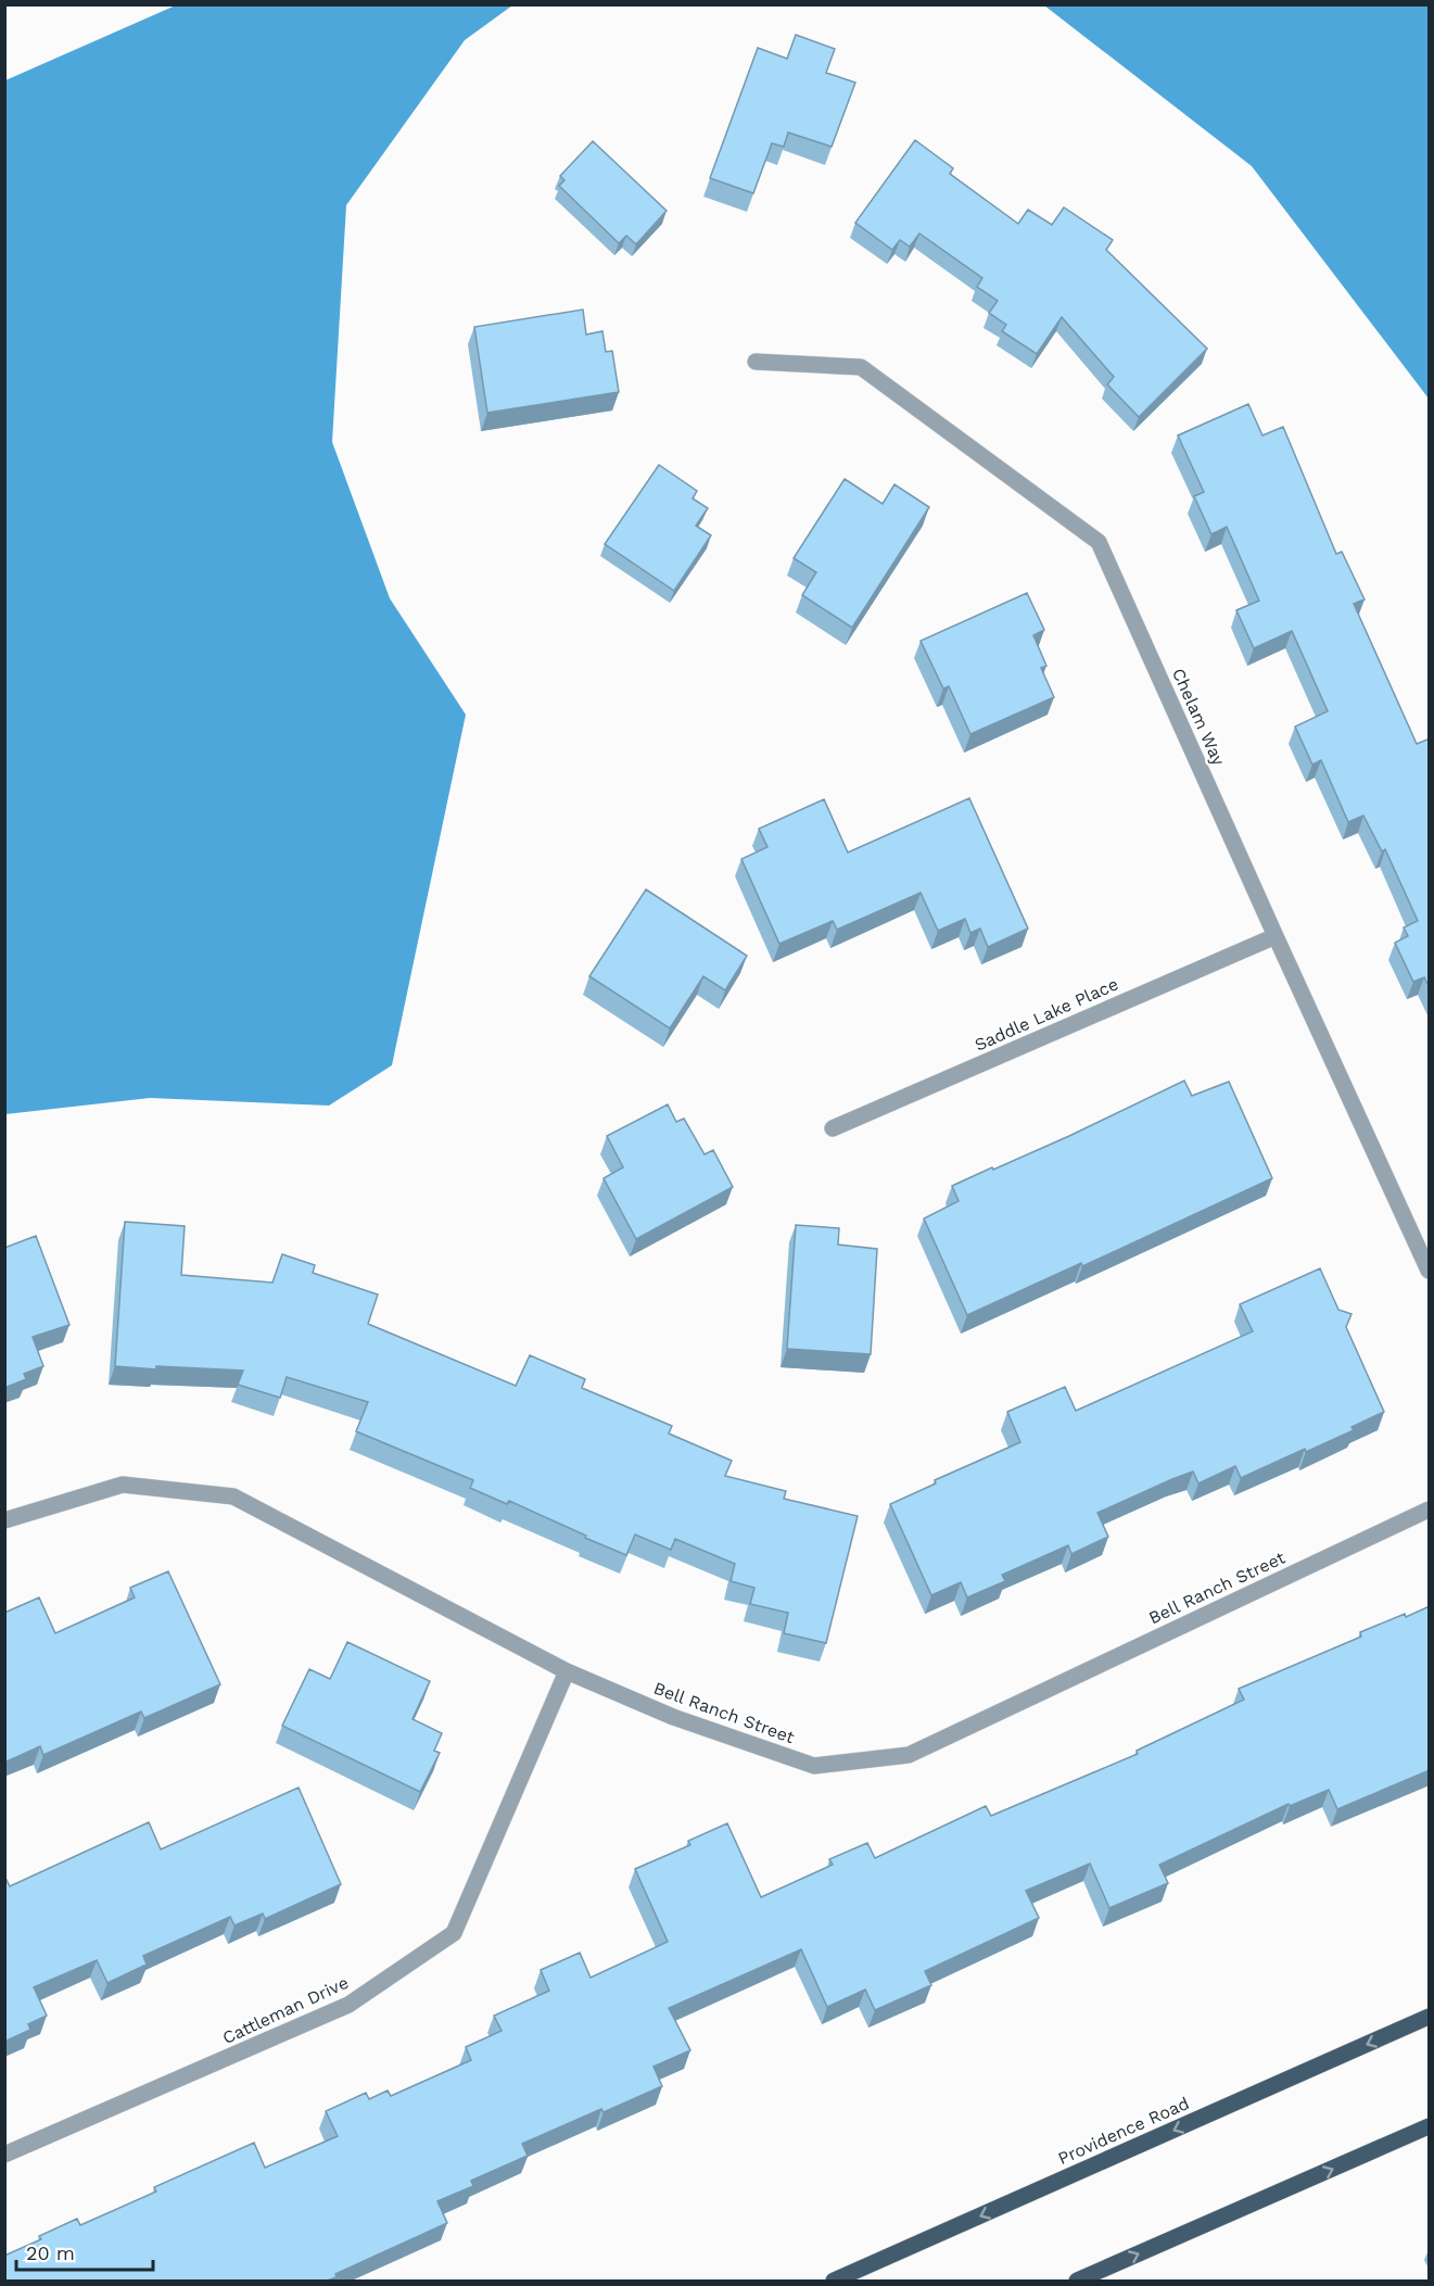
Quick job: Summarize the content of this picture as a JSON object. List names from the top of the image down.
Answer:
{
  "streets": {
    "main road": ["Providence Road"],
    "street": [
      "Chelam Way",
      "Saddle Lake Place",
      "Bell Ranch Street",
      "Cattleman Drive"
    ]
  },
  "crossings": [
    ["Chelam Way", "Saddle Lake Place"],
    ["Bell Ranch Street", "Cattleman Drive"]
  ],
  "scale_bar": "20 m"
}
